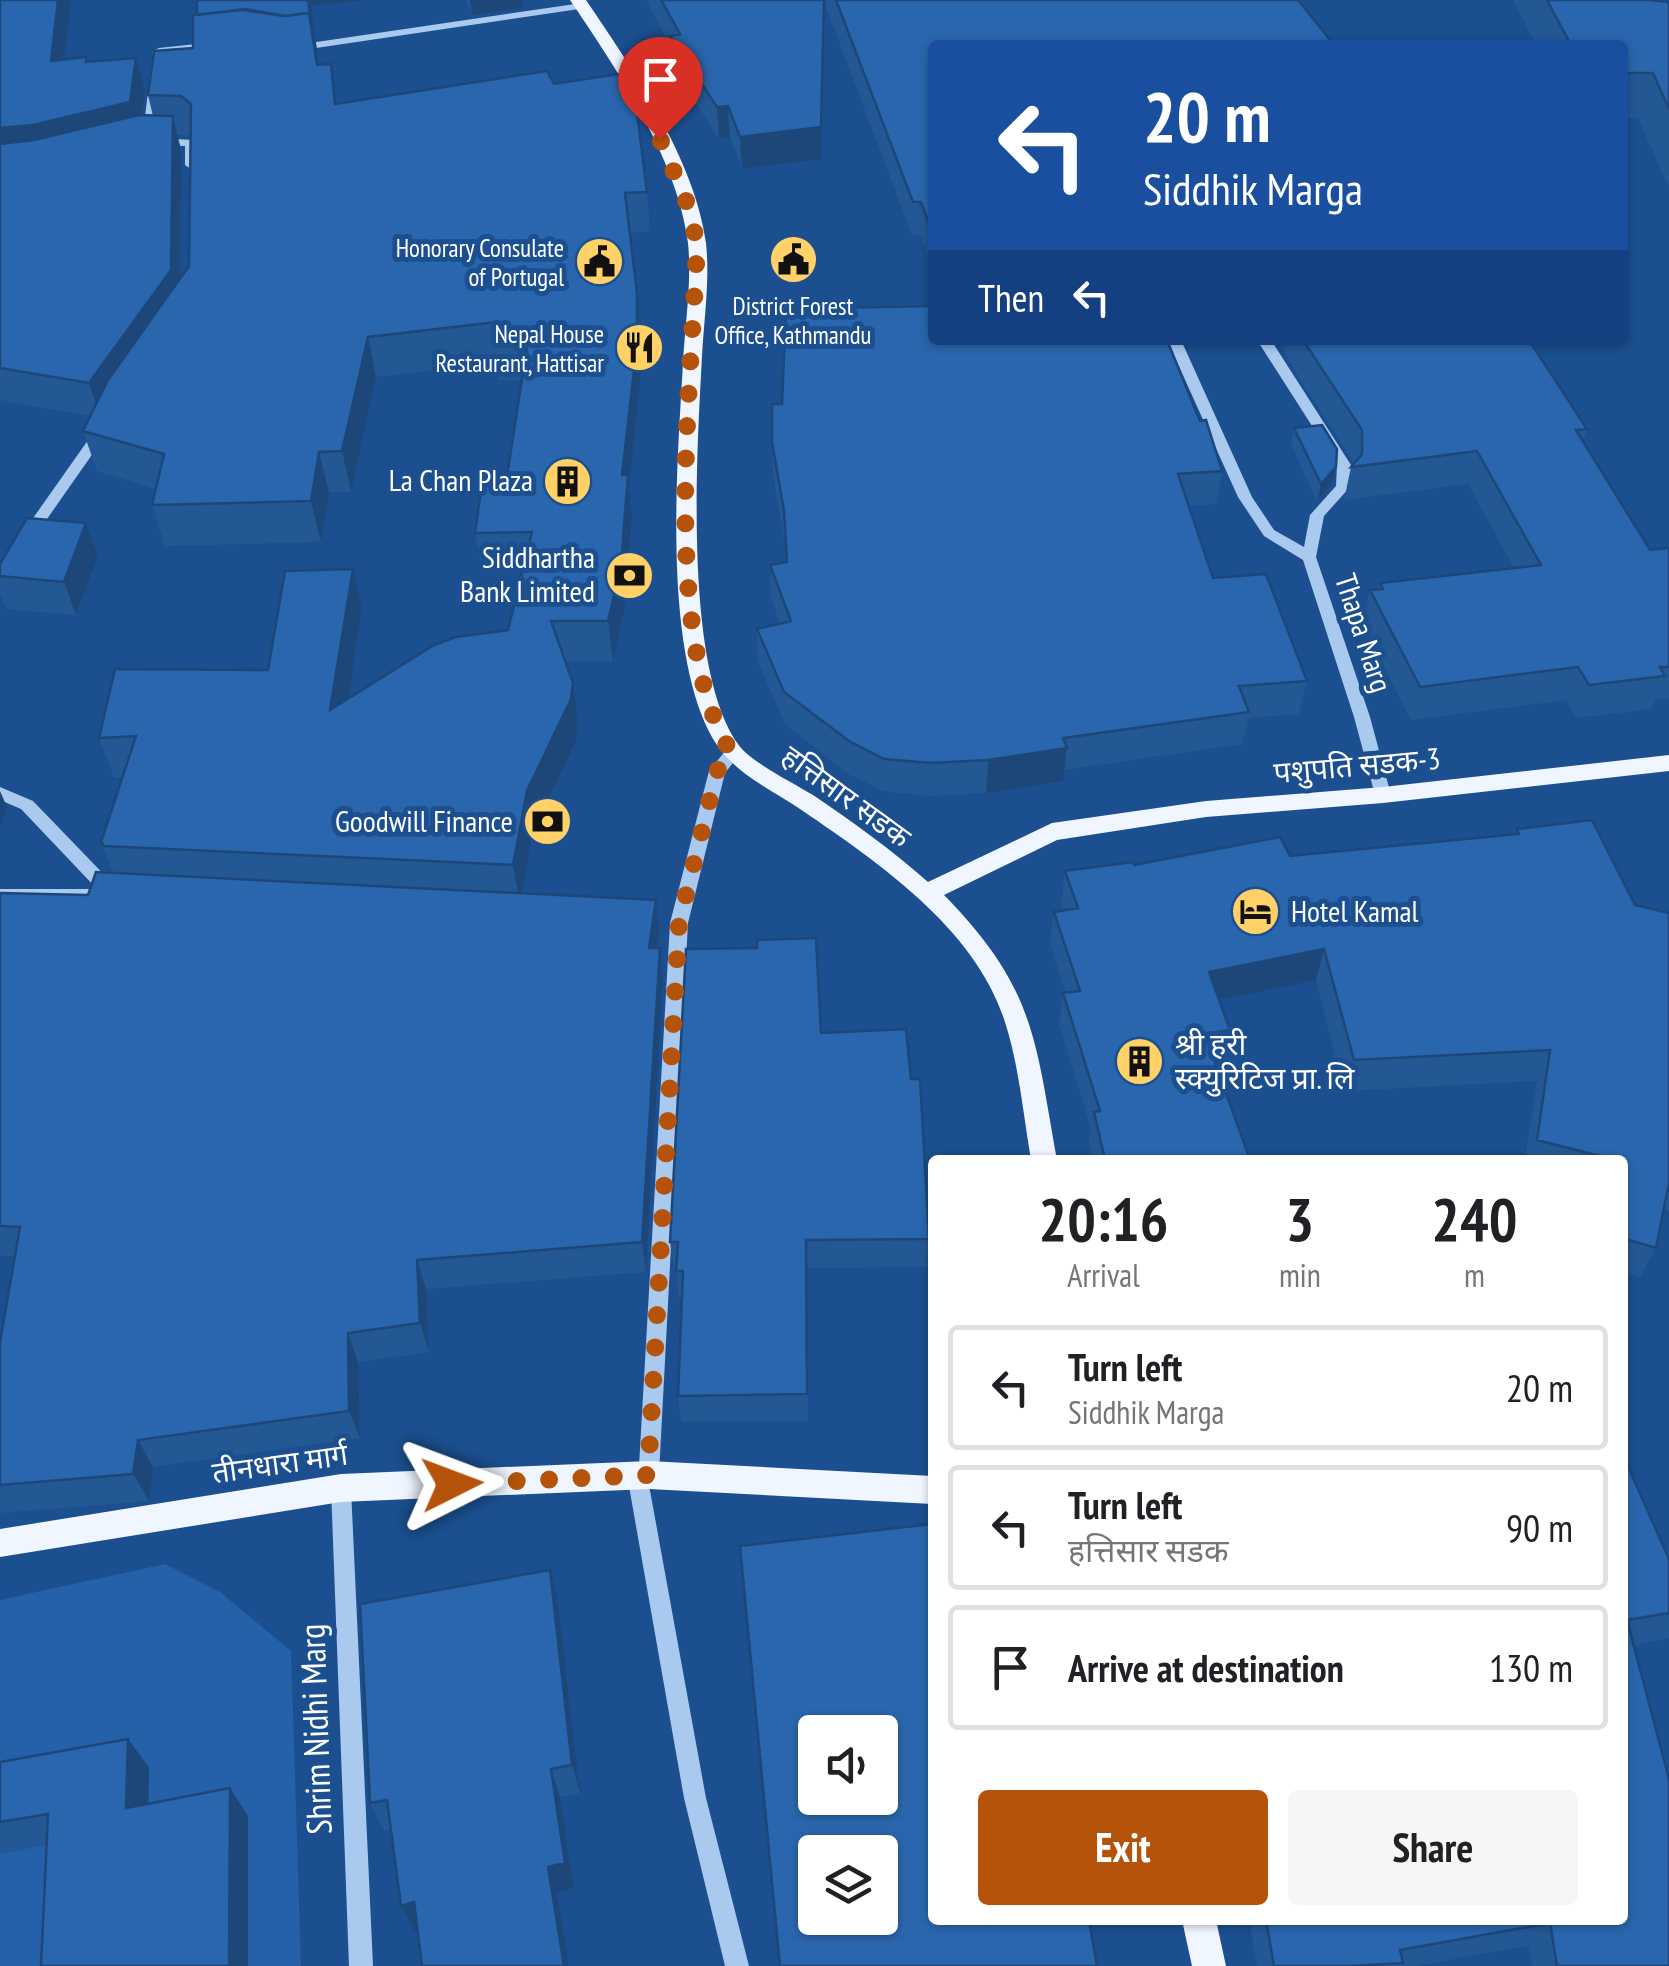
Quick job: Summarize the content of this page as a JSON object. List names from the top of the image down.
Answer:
{
  "streets": {
    "main road": ["पशुपति सडक-3", "हत्तिसार सडक", "तीनधारा मार्ग"],
    "street": ["Thapa Marg", "Shrim Nidhi Marg"]
  },
  "crossings": [
    ["Thapa Marg", "पशुपति सडक-3"],
    ["पशुपति सडक-3", "हत्तिसार सडक"],
    ["तीनधारा मार्ग", "Shrim Nidhi Marg"]
  ],
  "places": {
    "public building": ["District Forest Office, Kathmandu", "Honorary Consulate of Portugal"],
    "restaurant": ["Nepal House Restaurant, Hattisar"],
    "building": ["La Chan Plaza", "श्री हरी स्क्युरिटिज प्रा. लि"],
    "bank": ["Siddhartha Bank Limited", "Goodwill Finance"],
    "hotel": ["Hotel Kamal"]
  },
  "page": {
    "turn": ["20 m", "Siddhik Marga"],
    "then": "Then",
    "eta": [
      "20:16",
      "Arrival",
      "3",
      "min",
      "240",
      "m"
    ],
    "list": [
      {
        "name": "Turn left",
        "note": "Siddhik Marga",
        "value": "20 m"
      },
      {
        "name": "Turn left",
        "note": "हत्तिसार सडक",
        "value": "90 m"
      },
      {
        "name": "Arrive at destination",
        "value": "130 m"
      }
    ],
    "buttons": ["Exit", "Share"]
  }
}
